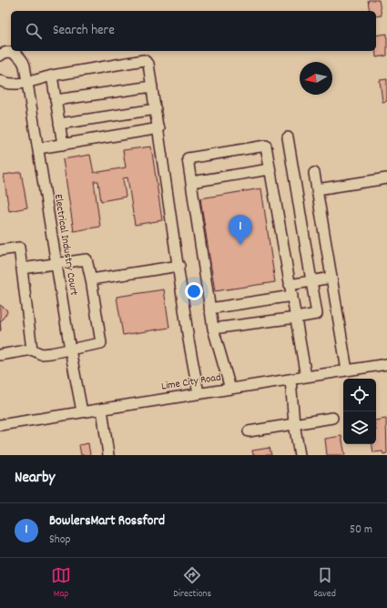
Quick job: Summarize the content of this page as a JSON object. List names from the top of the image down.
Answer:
{
  "streets": {
    "street": ["Electrical Industry Court", "Lime City Road"]
  },
  "crossings": [
    ["Electrical Industry Court", "Lime City Road"]
  ],
  "north": "left",
  "page": {
    "search": "Search here",
    "pins": "1",
    "heading": "Nearby",
    "list": [
      {
        "mark": "1",
        "name": "BowlersMart Rossford",
        "note": "Shop",
        "value": "50 m"
      }
    ],
    "nav": ["Map", "Directions", "Saved"]
  }
}
